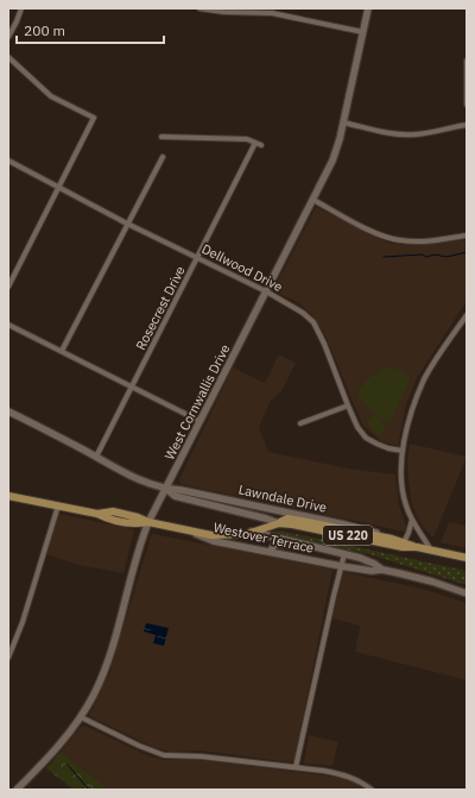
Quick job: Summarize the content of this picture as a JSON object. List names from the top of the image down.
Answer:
{
  "streets": {
    "main road": [
      "West Cornwallis Drive",
      "Lawndale Drive",
      "US 220",
      "Westover Terrace"
    ],
    "street": ["Dellwood Drive", "Rosecrest Drive"]
  },
  "crossings": [
    ["Dellwood Drive", "Rosecrest Drive"],
    ["Dellwood Drive", "West Cornwallis Drive"],
    ["Rosecrest Drive", "Lawndale Drive"],
    ["West Cornwallis Drive", "Lawndale Drive"],
    ["West Cornwallis Drive", "US 220"],
    ["Lawndale Drive", "US 220"],
    ["US 220", "Westover Terrace"]
  ],
  "scale_bar": "200 m"
}
